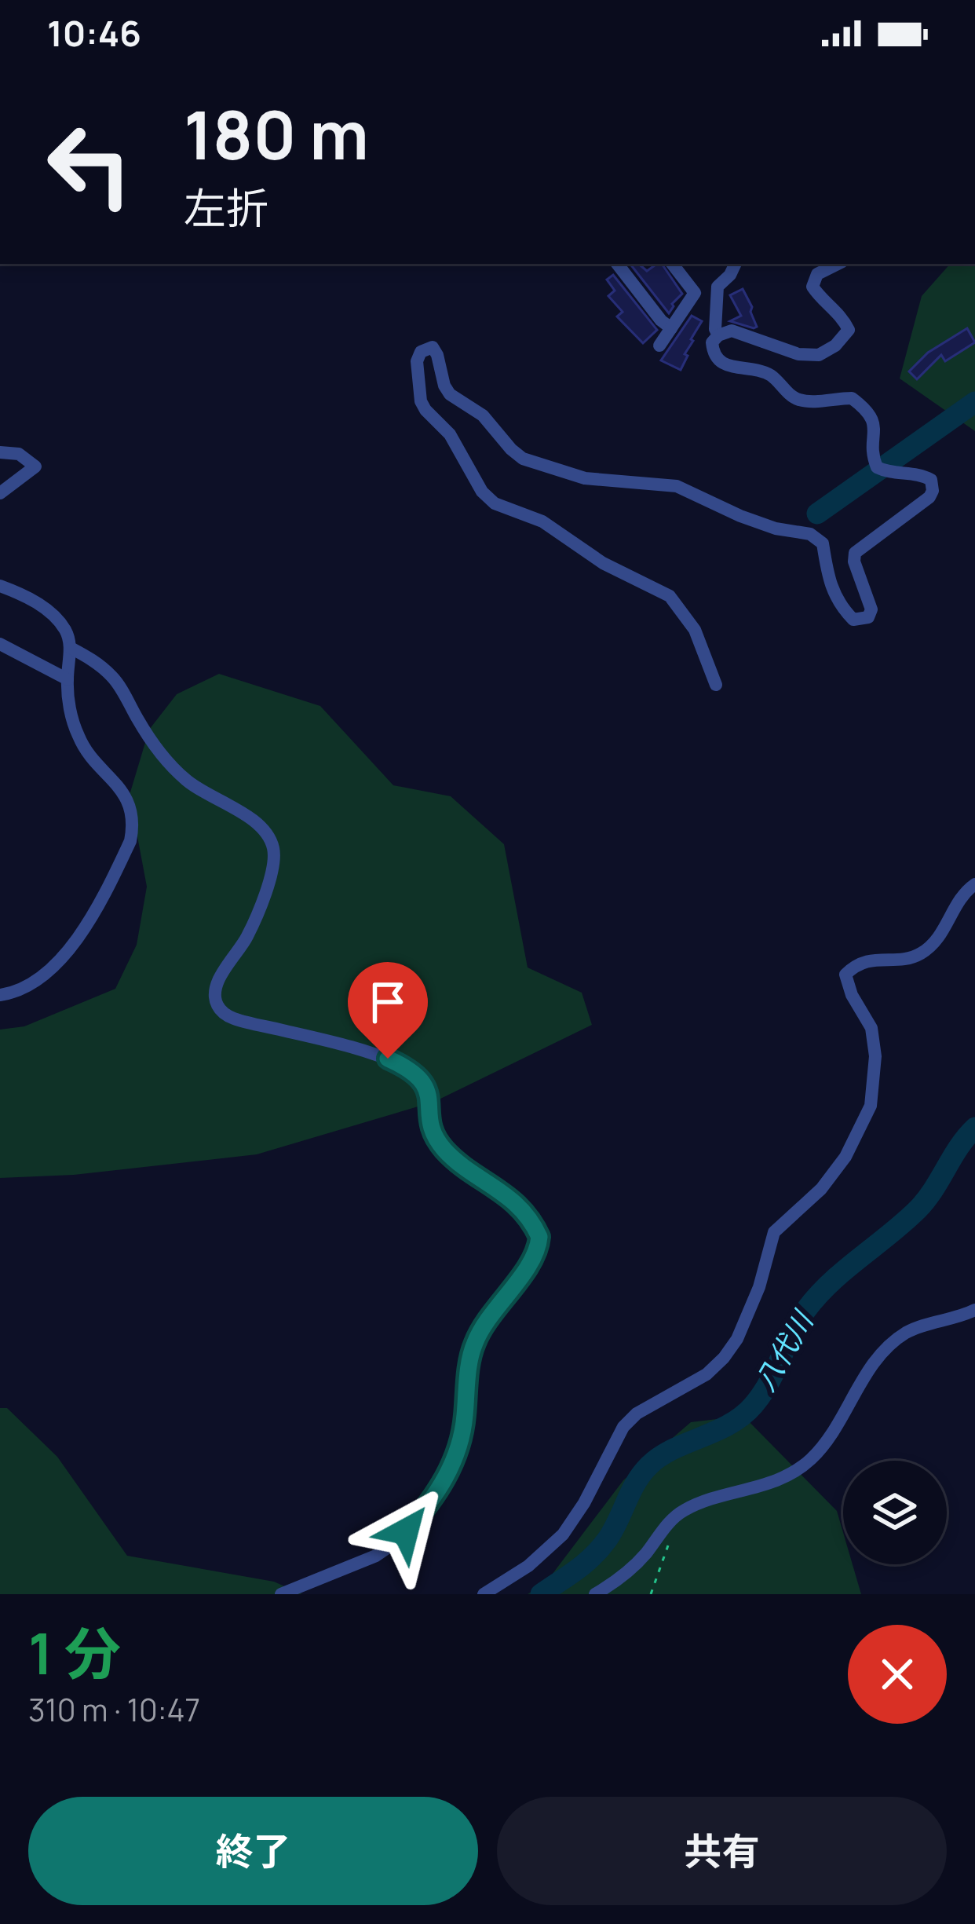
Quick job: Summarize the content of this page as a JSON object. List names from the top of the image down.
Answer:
{
  "water": ["八代川"],
  "page": {
    "status": "10:46",
    "turn": ["180 m", "左折"],
    "heading": ["1 分", "310 m · 10:47"],
    "buttons": ["終了", "共有"]
  }
}
